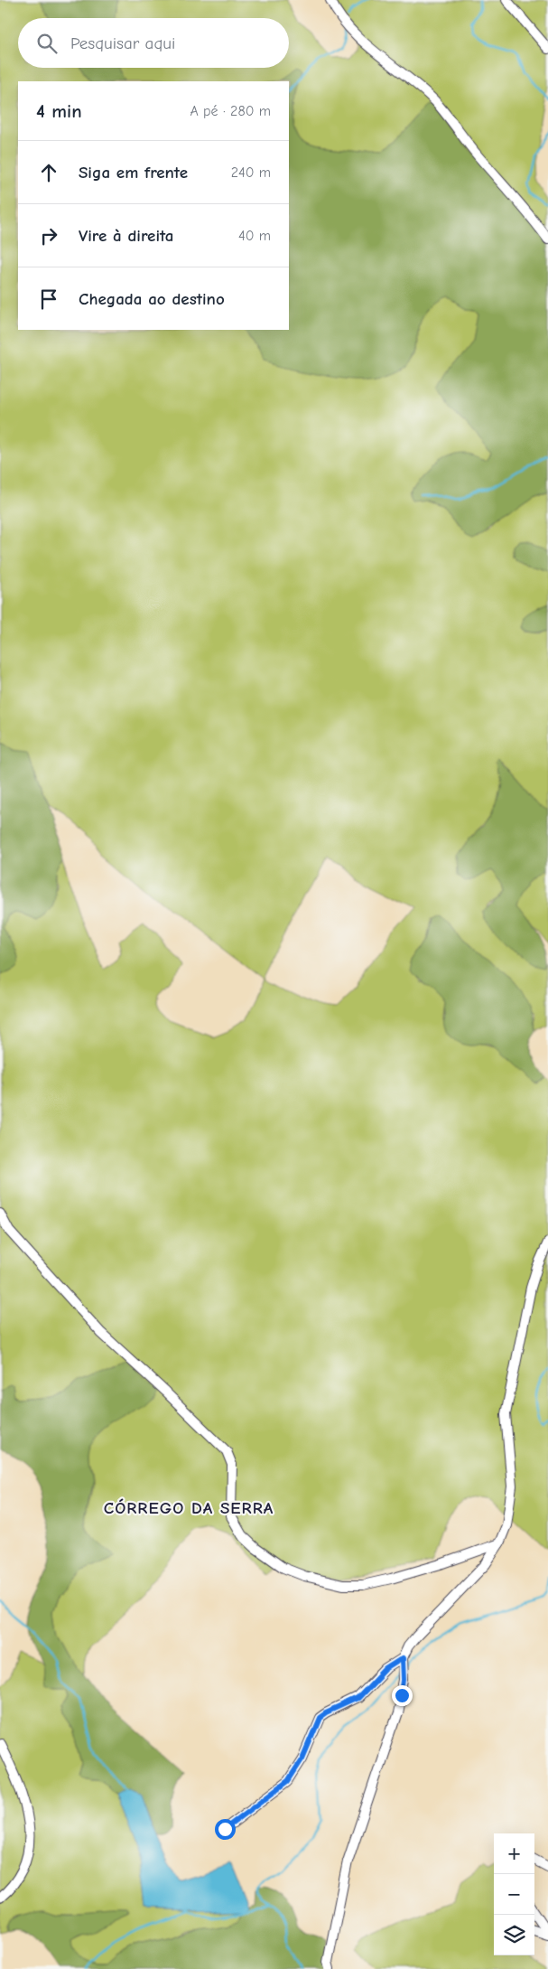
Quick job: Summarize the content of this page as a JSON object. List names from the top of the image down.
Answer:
{
  "districts": ["CÓRREGO DA SERRA"],
  "page": {
    "search": "Pesquisar aqui",
    "heading": ["4 min", "A pé · 280 m"],
    "list": [
      ["Siga em frente", "240 m"],
      ["Vire à direita", "40 m"],
      "Chegada ao destino"
    ],
    "map_buttons": ["+", "−"]
  }
}
